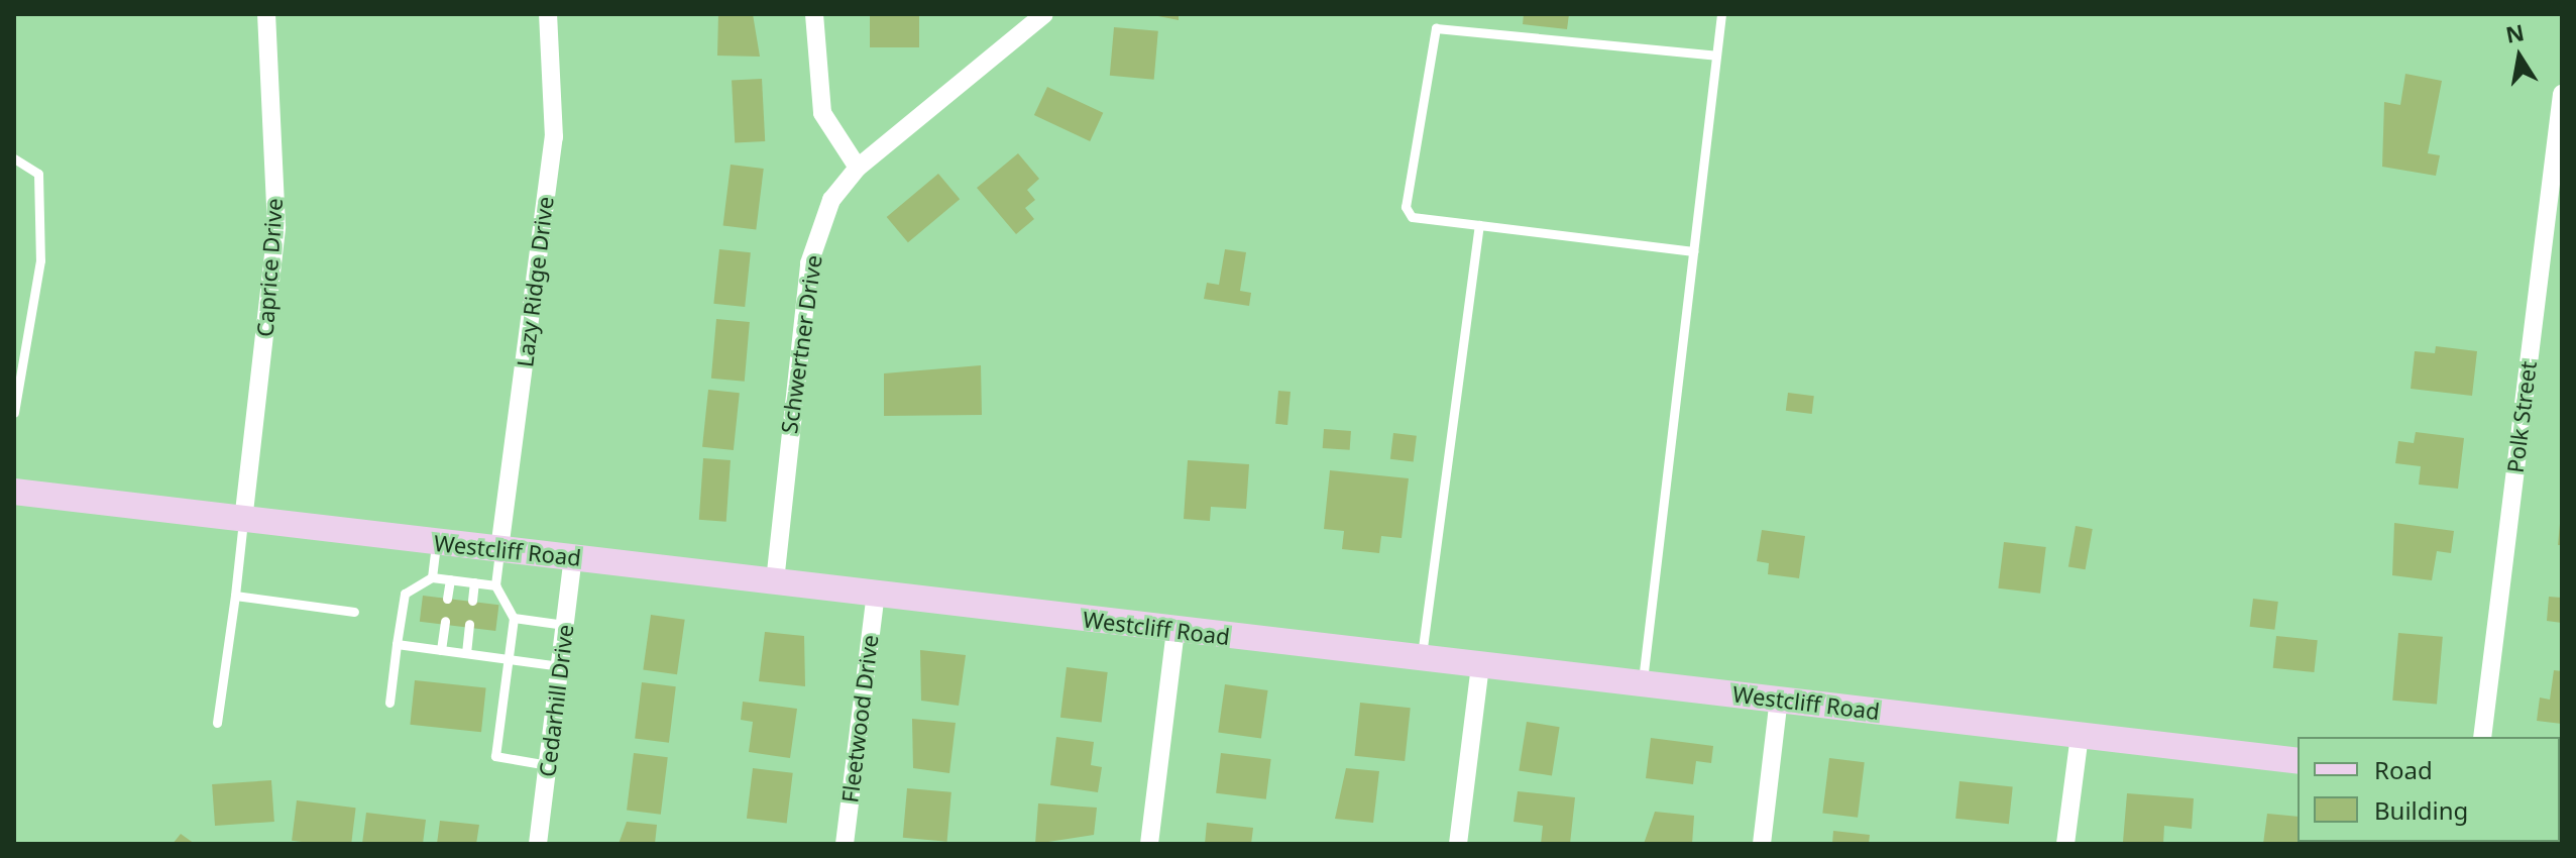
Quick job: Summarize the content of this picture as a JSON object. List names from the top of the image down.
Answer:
{
  "streets": {
    "street": [
      "Caprice Drive",
      "Lazy Ridge Drive",
      "Schwertner Drive",
      "Polk Street",
      "Westcliff Road",
      "Cedarhill Drive",
      "Fleetwood Drive"
    ]
  },
  "crossings": [
    ["Caprice Drive", "Westcliff Road"],
    ["Lazy Ridge Drive", "Westcliff Road"],
    ["Schwertner Drive", "Westcliff Road"],
    ["Westcliff Road", "Cedarhill Drive"],
    ["Westcliff Road", "Fleetwood Drive"]
  ],
  "legend": ["Road", "Building"],
  "north": "top"
}
